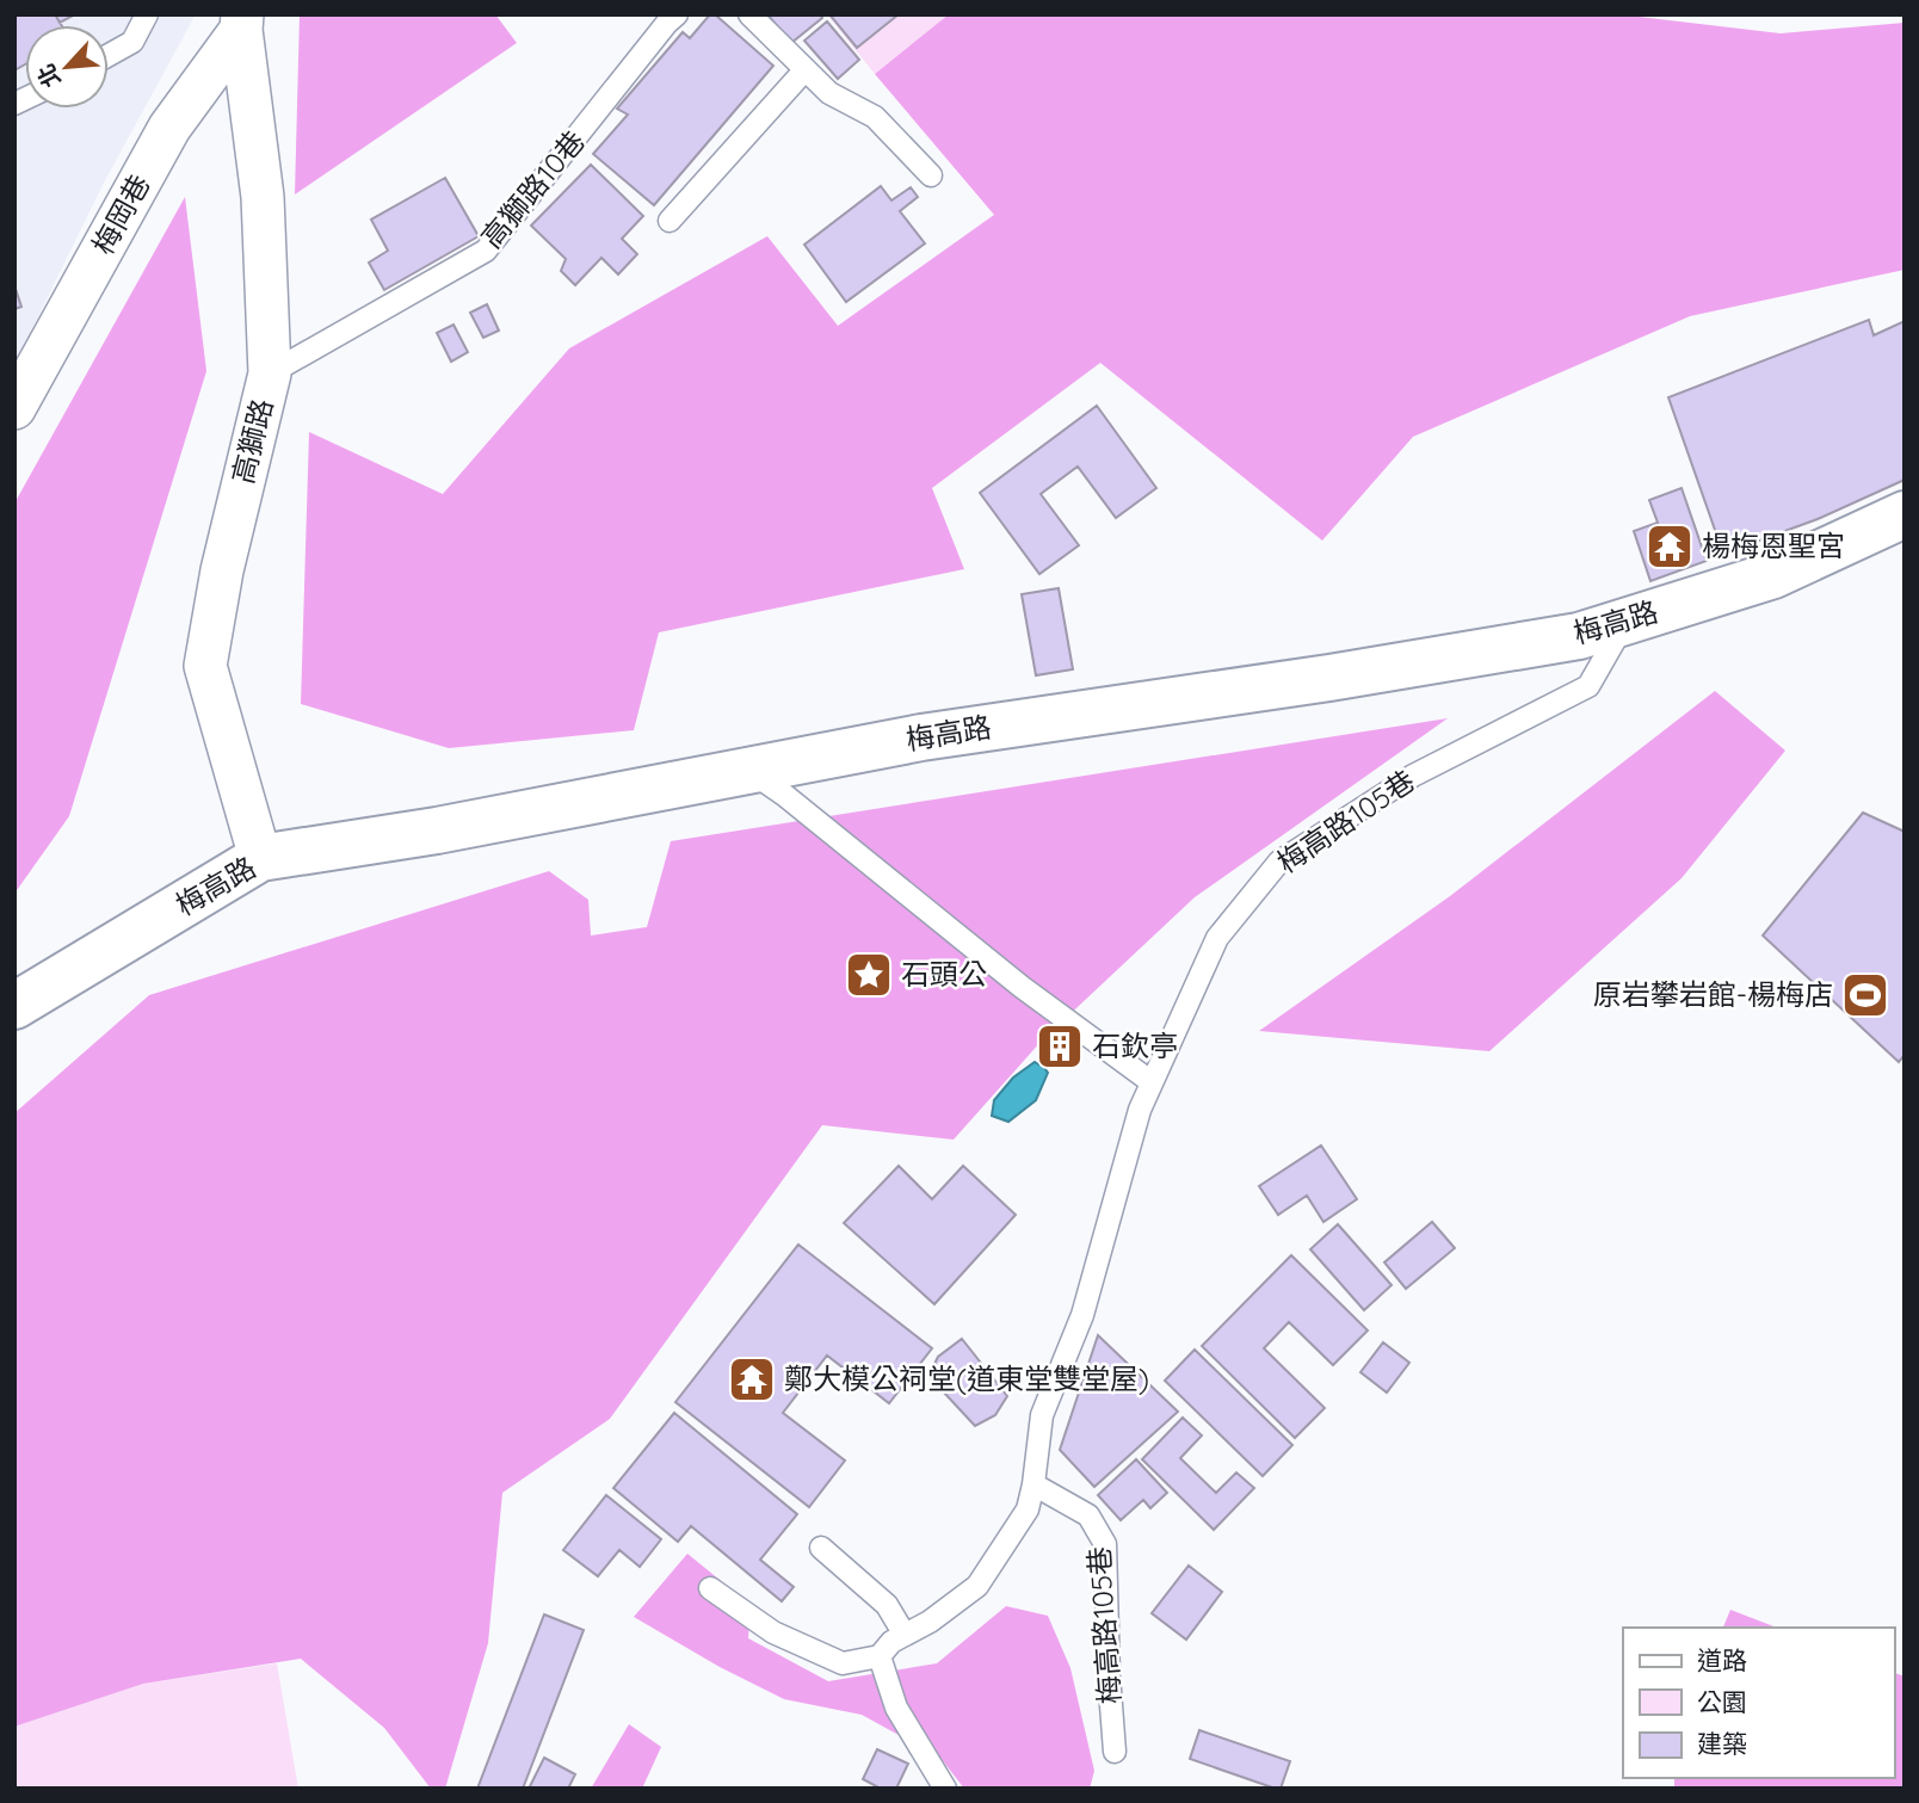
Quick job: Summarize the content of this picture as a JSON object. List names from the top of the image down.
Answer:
{
  "streets": {
    "street": ["梅岡巷", "高獅路", "梅高路"],
    "lane": ["高獅路10巷", "梅高路105巷"]
  },
  "crossings": [
    ["高獅路10巷", "高獅路"],
    ["梅岡巷", "高獅路"],
    ["高獅路", "梅高路"],
    ["梅高路", "梅高路105巷"]
  ],
  "places": {
    "temple": ["楊梅恩聖宮", "鄭大模公祠堂(道東堂雙堂屋)"],
    "place": ["石頭公"],
    "sports": ["原岩攀岩館-楊梅店"],
    "building": ["石欽亭"]
  },
  "legend": ["道路", "公園", "建築"],
  "north": "bottom left"
}
